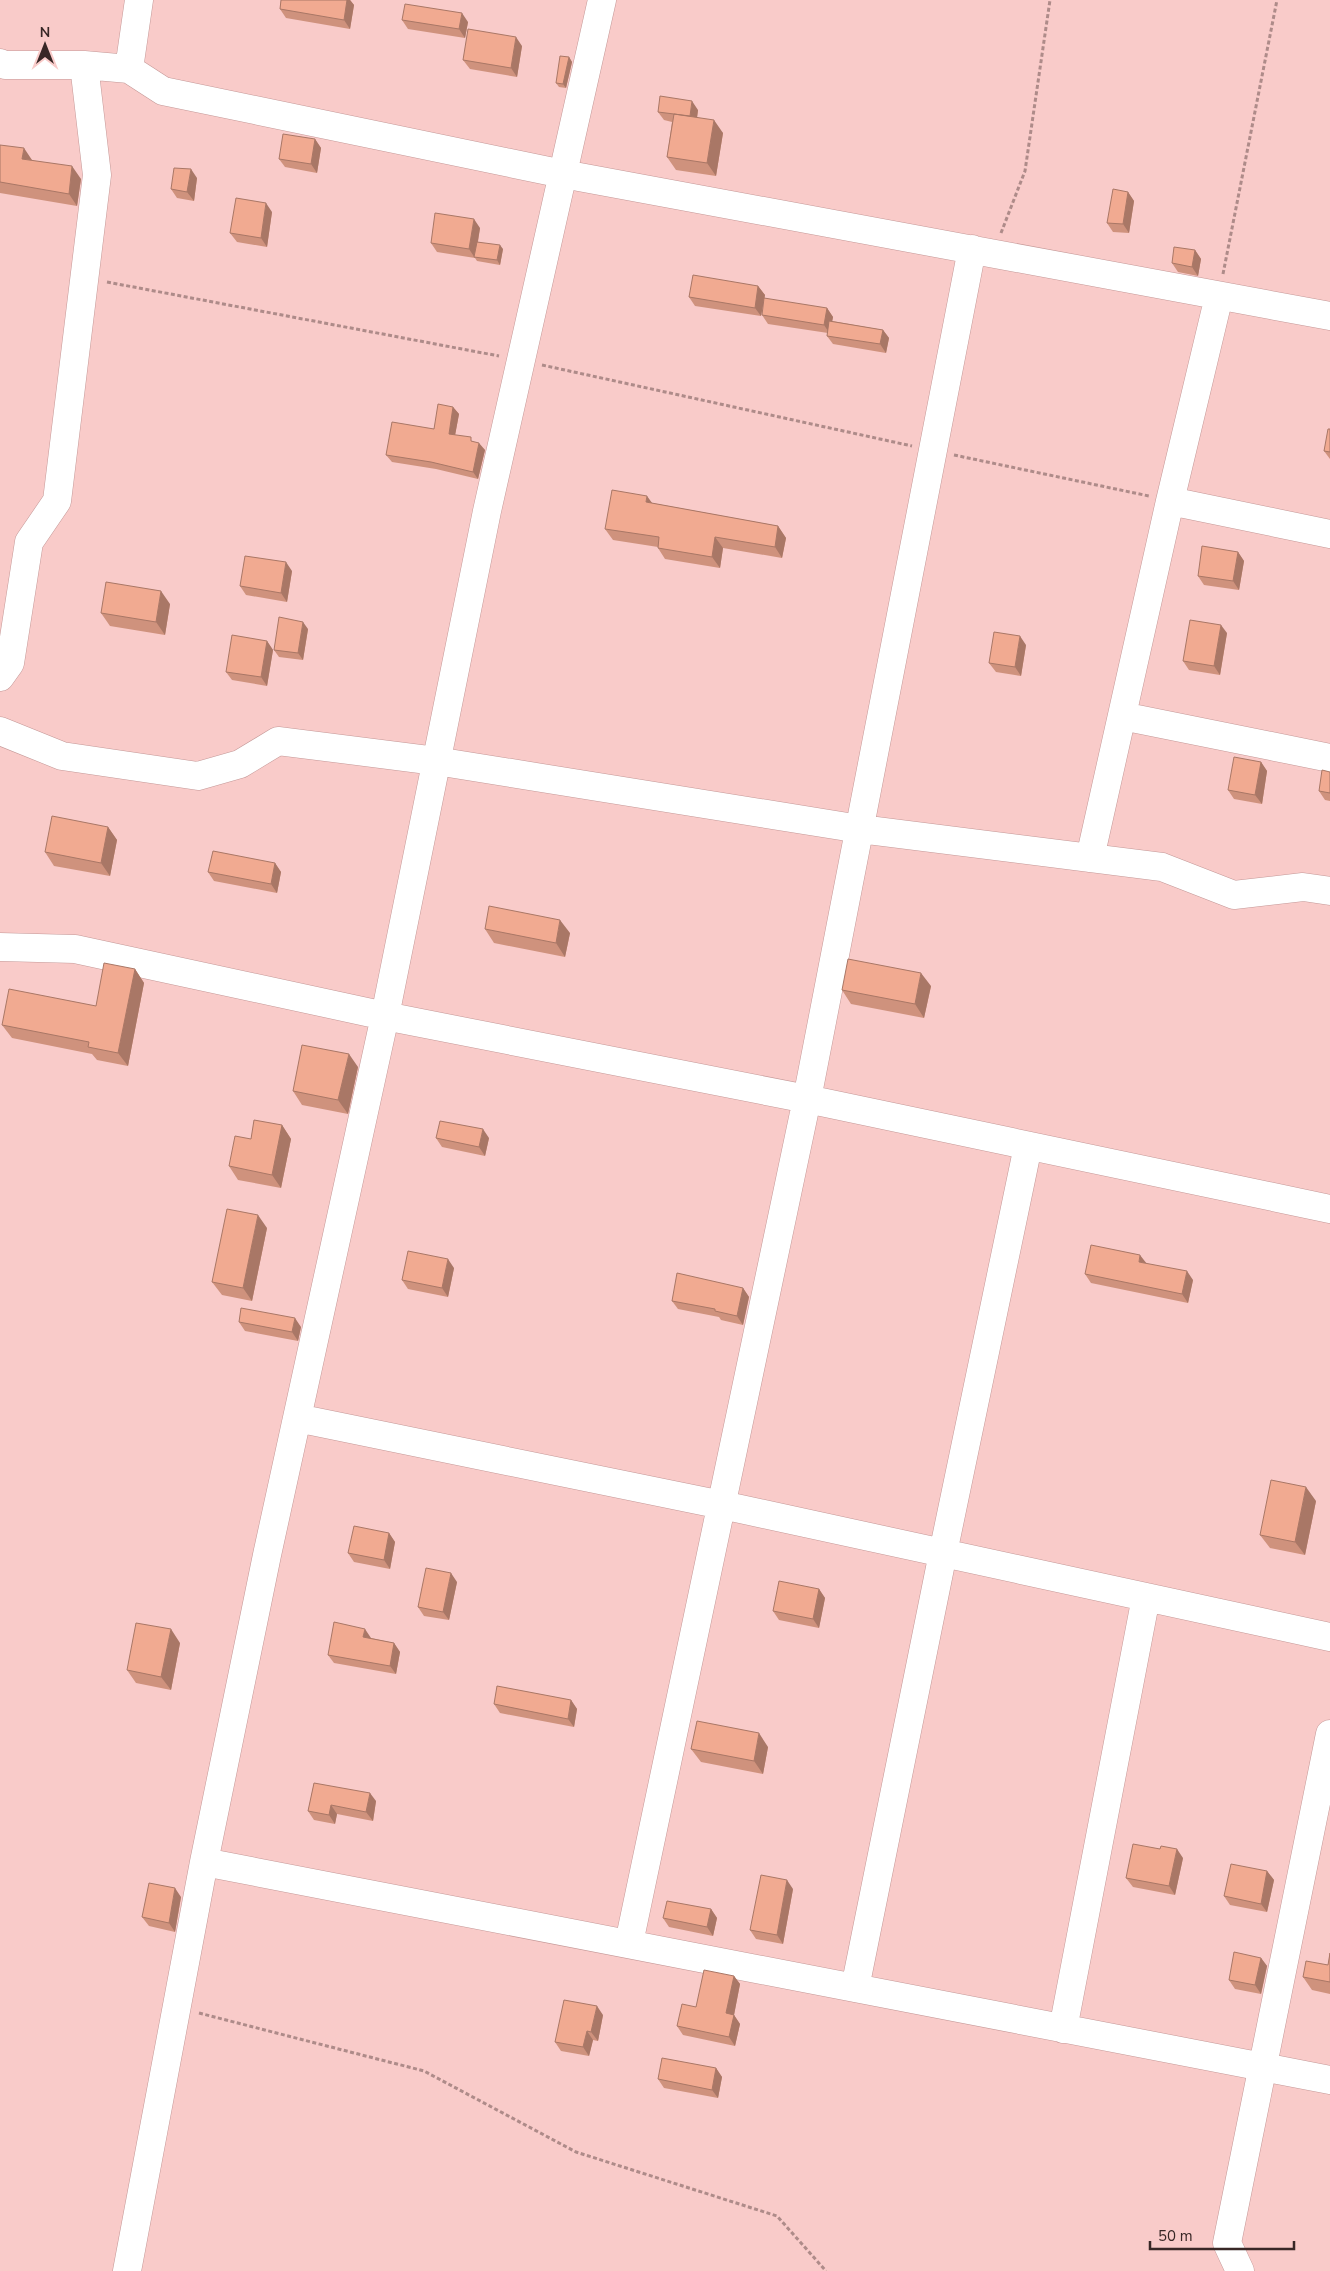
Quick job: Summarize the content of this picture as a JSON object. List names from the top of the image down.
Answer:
{
  "scale_bar": "50 m",
  "north": "top"
}
